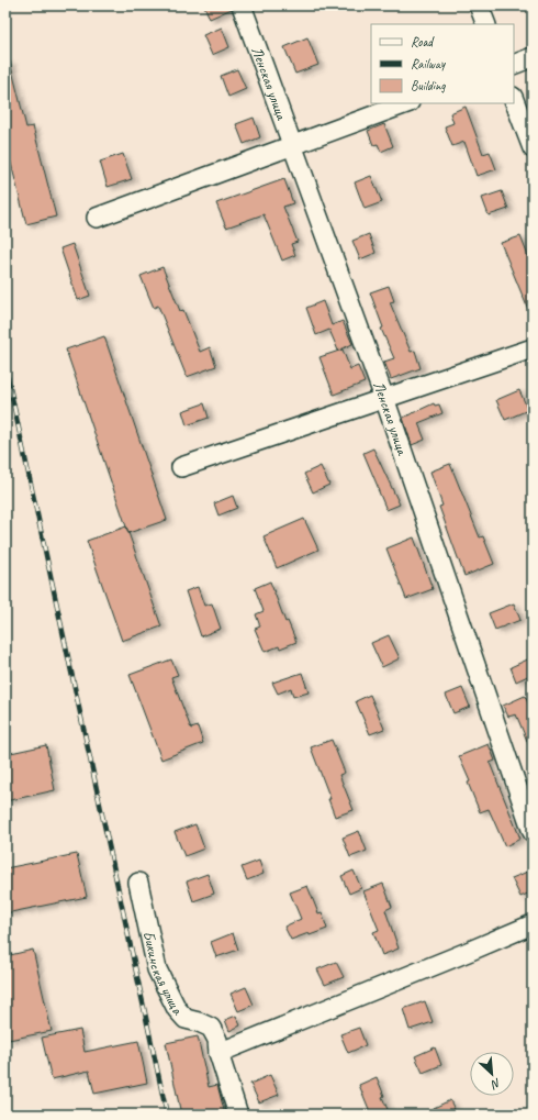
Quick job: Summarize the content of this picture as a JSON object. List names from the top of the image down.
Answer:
{
  "streets": {
    "street": ["Ленская улица", "Бикинская улица"]
  },
  "legend": ["Road", "Railway", "Building"],
  "north": "bottom right"
}
